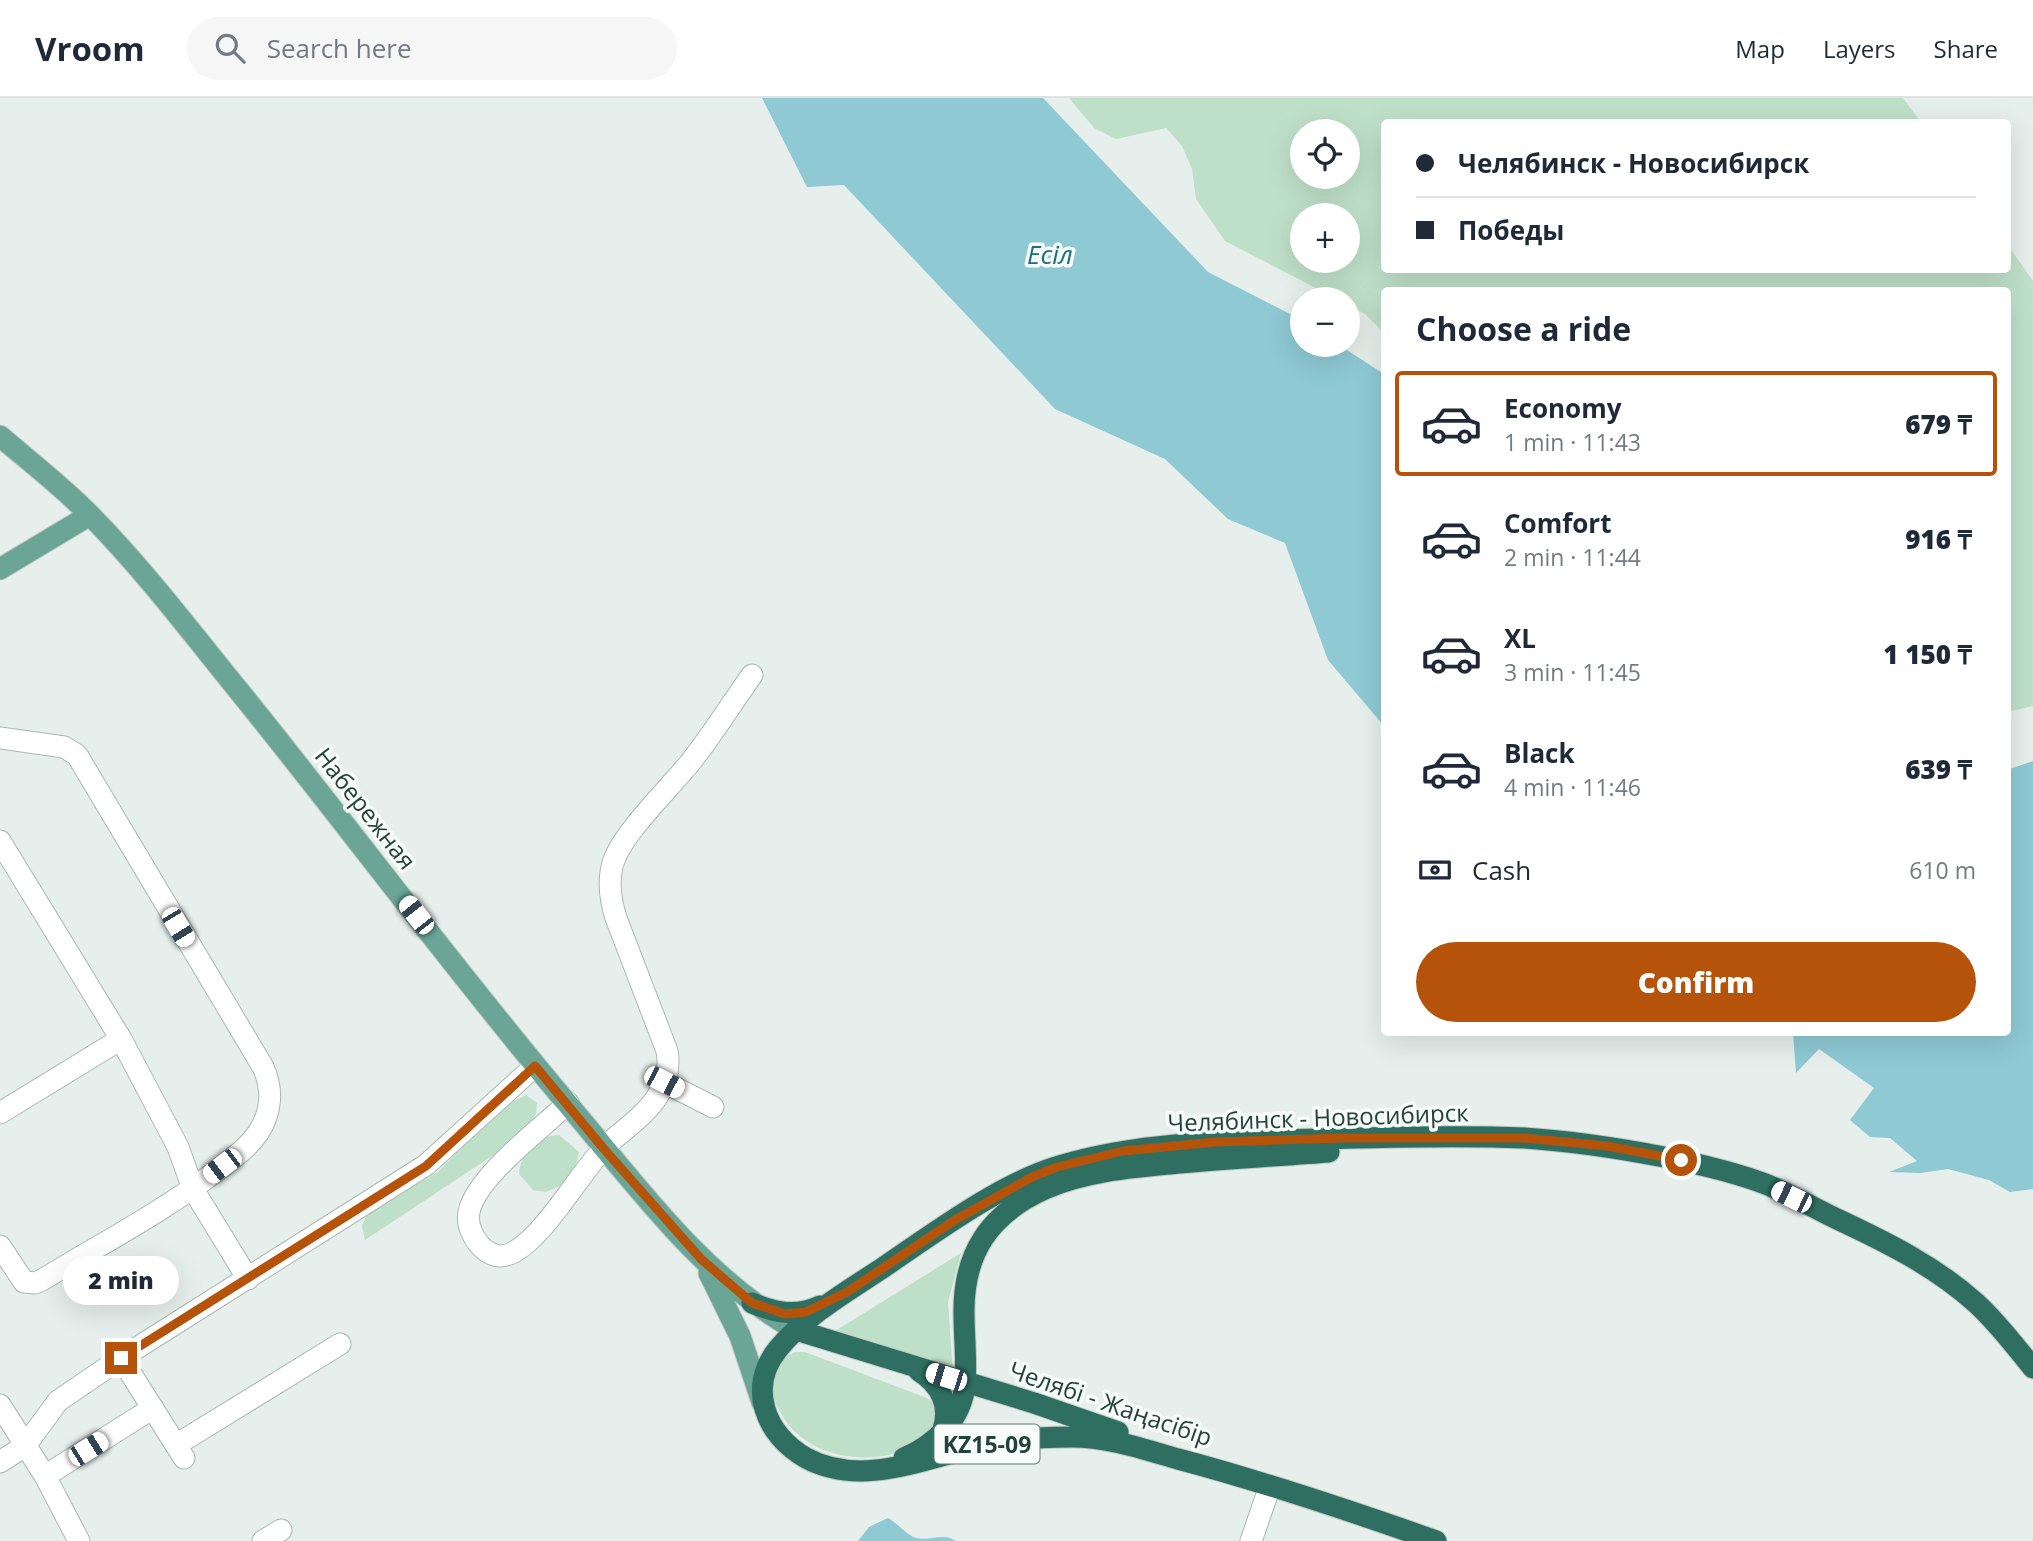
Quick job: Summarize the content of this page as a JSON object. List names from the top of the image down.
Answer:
{
  "streets": {
    "highway": ["Челябинск - Новосибирск", "Челябі - Жаңасібір", "KZ15-09"],
    "main road": ["Набережная"]
  },
  "crossings": [
    ["Набережная", "Челябинск - Новосибирск"],
    ["Набережная", "KZ15-09"],
    ["Челябинск - Новосибирск", "Челябі - Жаңасібір"],
    ["Челябинск - Новосибирск", "KZ15-09"],
    ["Челябі - Жаңасібір", "KZ15-09"]
  ],
  "water": ["Есіл"],
  "page": {
    "header": "Vroom",
    "search": "Search here",
    "nav": ["Map", "Layers", "Share"],
    "map_buttons": ["+", "−"],
    "banner": ["Челябинск - Новосибирск", "Победы"],
    "heading": "Choose a ride",
    "list": [
      {
        "name": "Economy",
        "note": "1 min · 11:43",
        "value": "679 ₸"
      },
      {
        "name": "Comfort",
        "note": "2 min · 11:44",
        "value": "916 ₸"
      },
      {
        "name": "XL",
        "note": "3 min · 11:45",
        "value": "1 150 ₸"
      },
      {
        "name": "Black",
        "note": "4 min · 11:46",
        "value": "639 ₸"
      }
    ],
    "pay": ["Cash", "610 m"],
    "buttons": "Confirm",
    "bubble": "2 min"
  }
}
